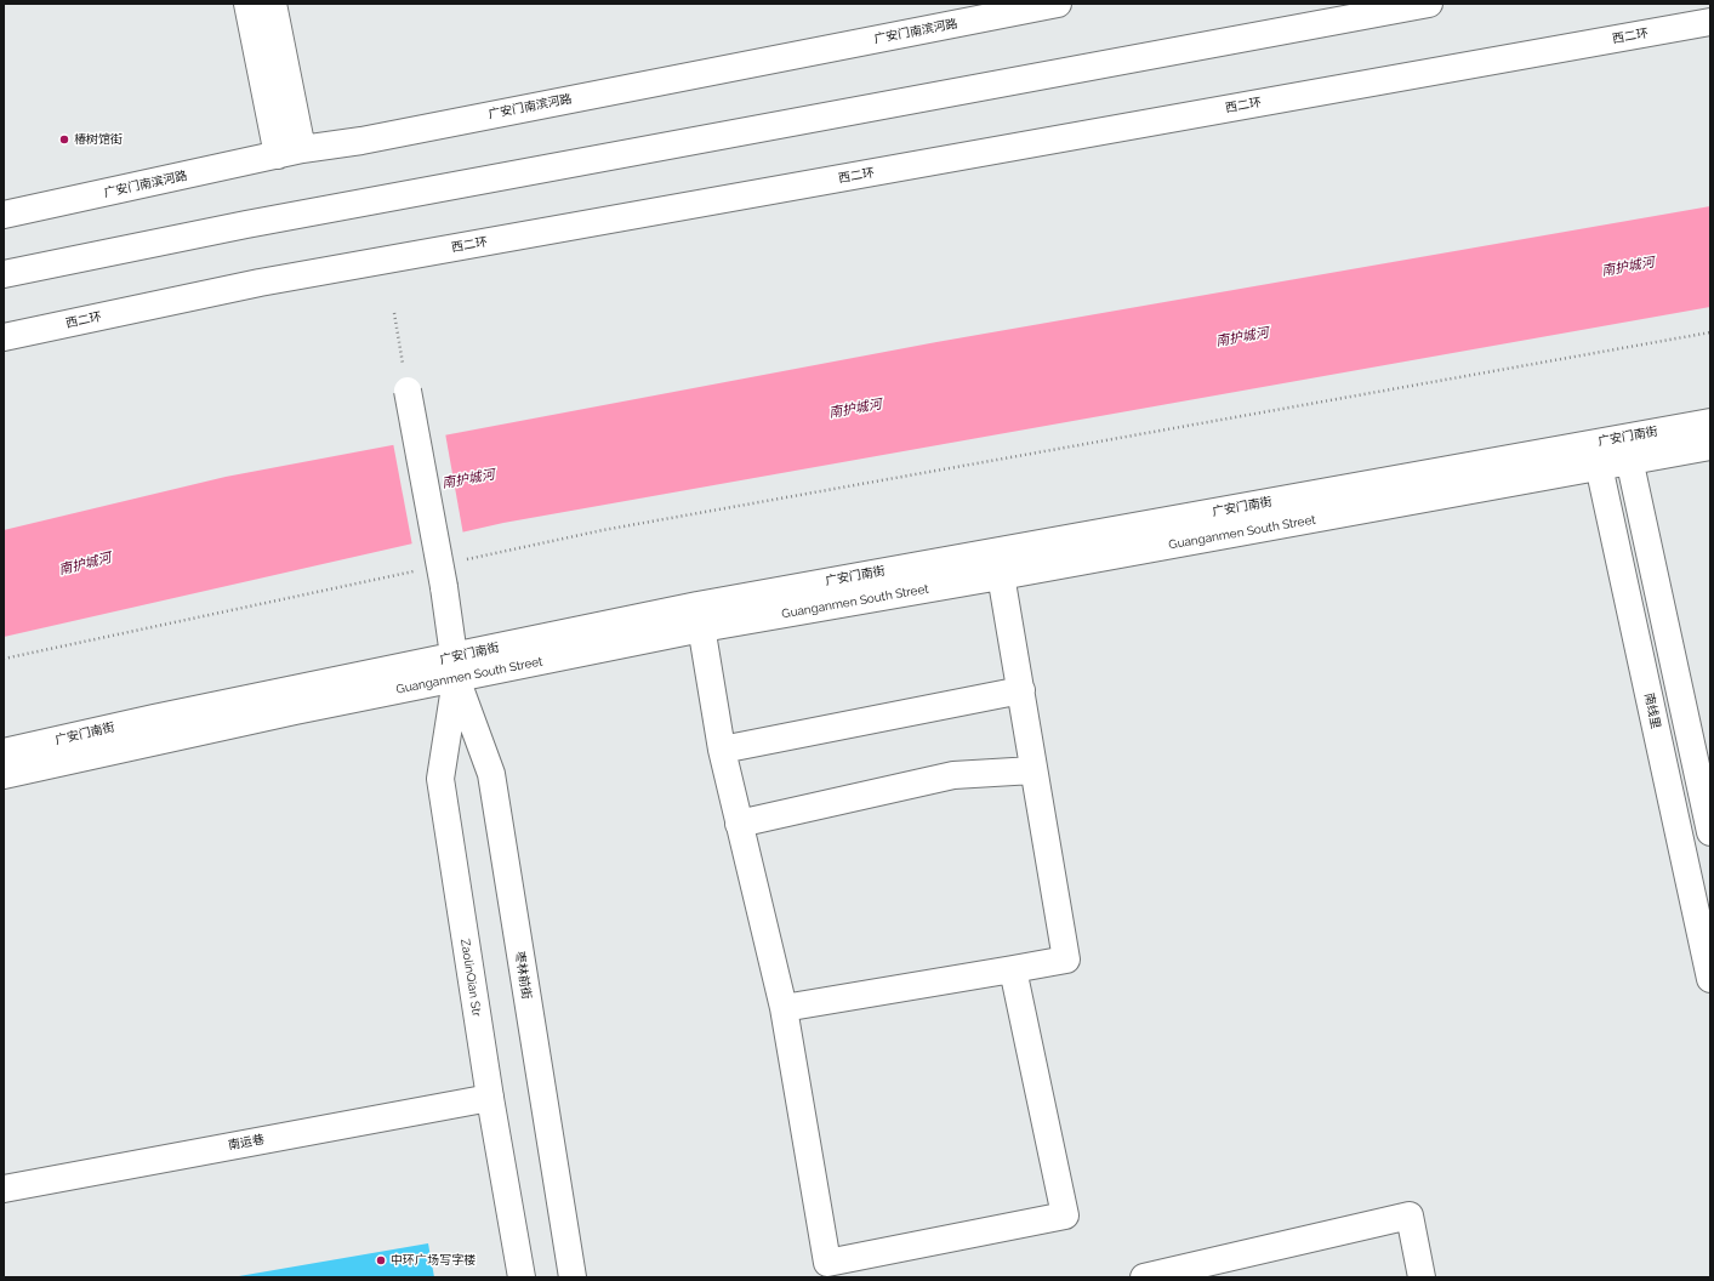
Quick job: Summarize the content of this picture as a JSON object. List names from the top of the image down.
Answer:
{
  "streets": {
    "main road": [
      "广安门南滨河路",
      "西二环",
      "广安门南街",
      "Guanganmen South Street",
      "南线里",
      "枣林前街",
      "ZaolinQian Str",
      "南运巷"
    ]
  },
  "crossings": [
    ["广安门南街", "Guanganmen South Street"],
    ["广安门南街", "枣林前街"],
    ["广安门南街", "ZaolinQian Str"],
    ["Guanganmen South Street", "南线里"],
    ["Guanganmen South Street", "枣林前街"],
    ["Guanganmen South Street", "ZaolinQian Str"],
    ["枣林前街", "ZaolinQian Str"],
    ["ZaolinQian Str", "南运巷"]
  ],
  "water": ["南护城河"],
  "places": ["椿树馆街", "中环广场写字楼"]
}
